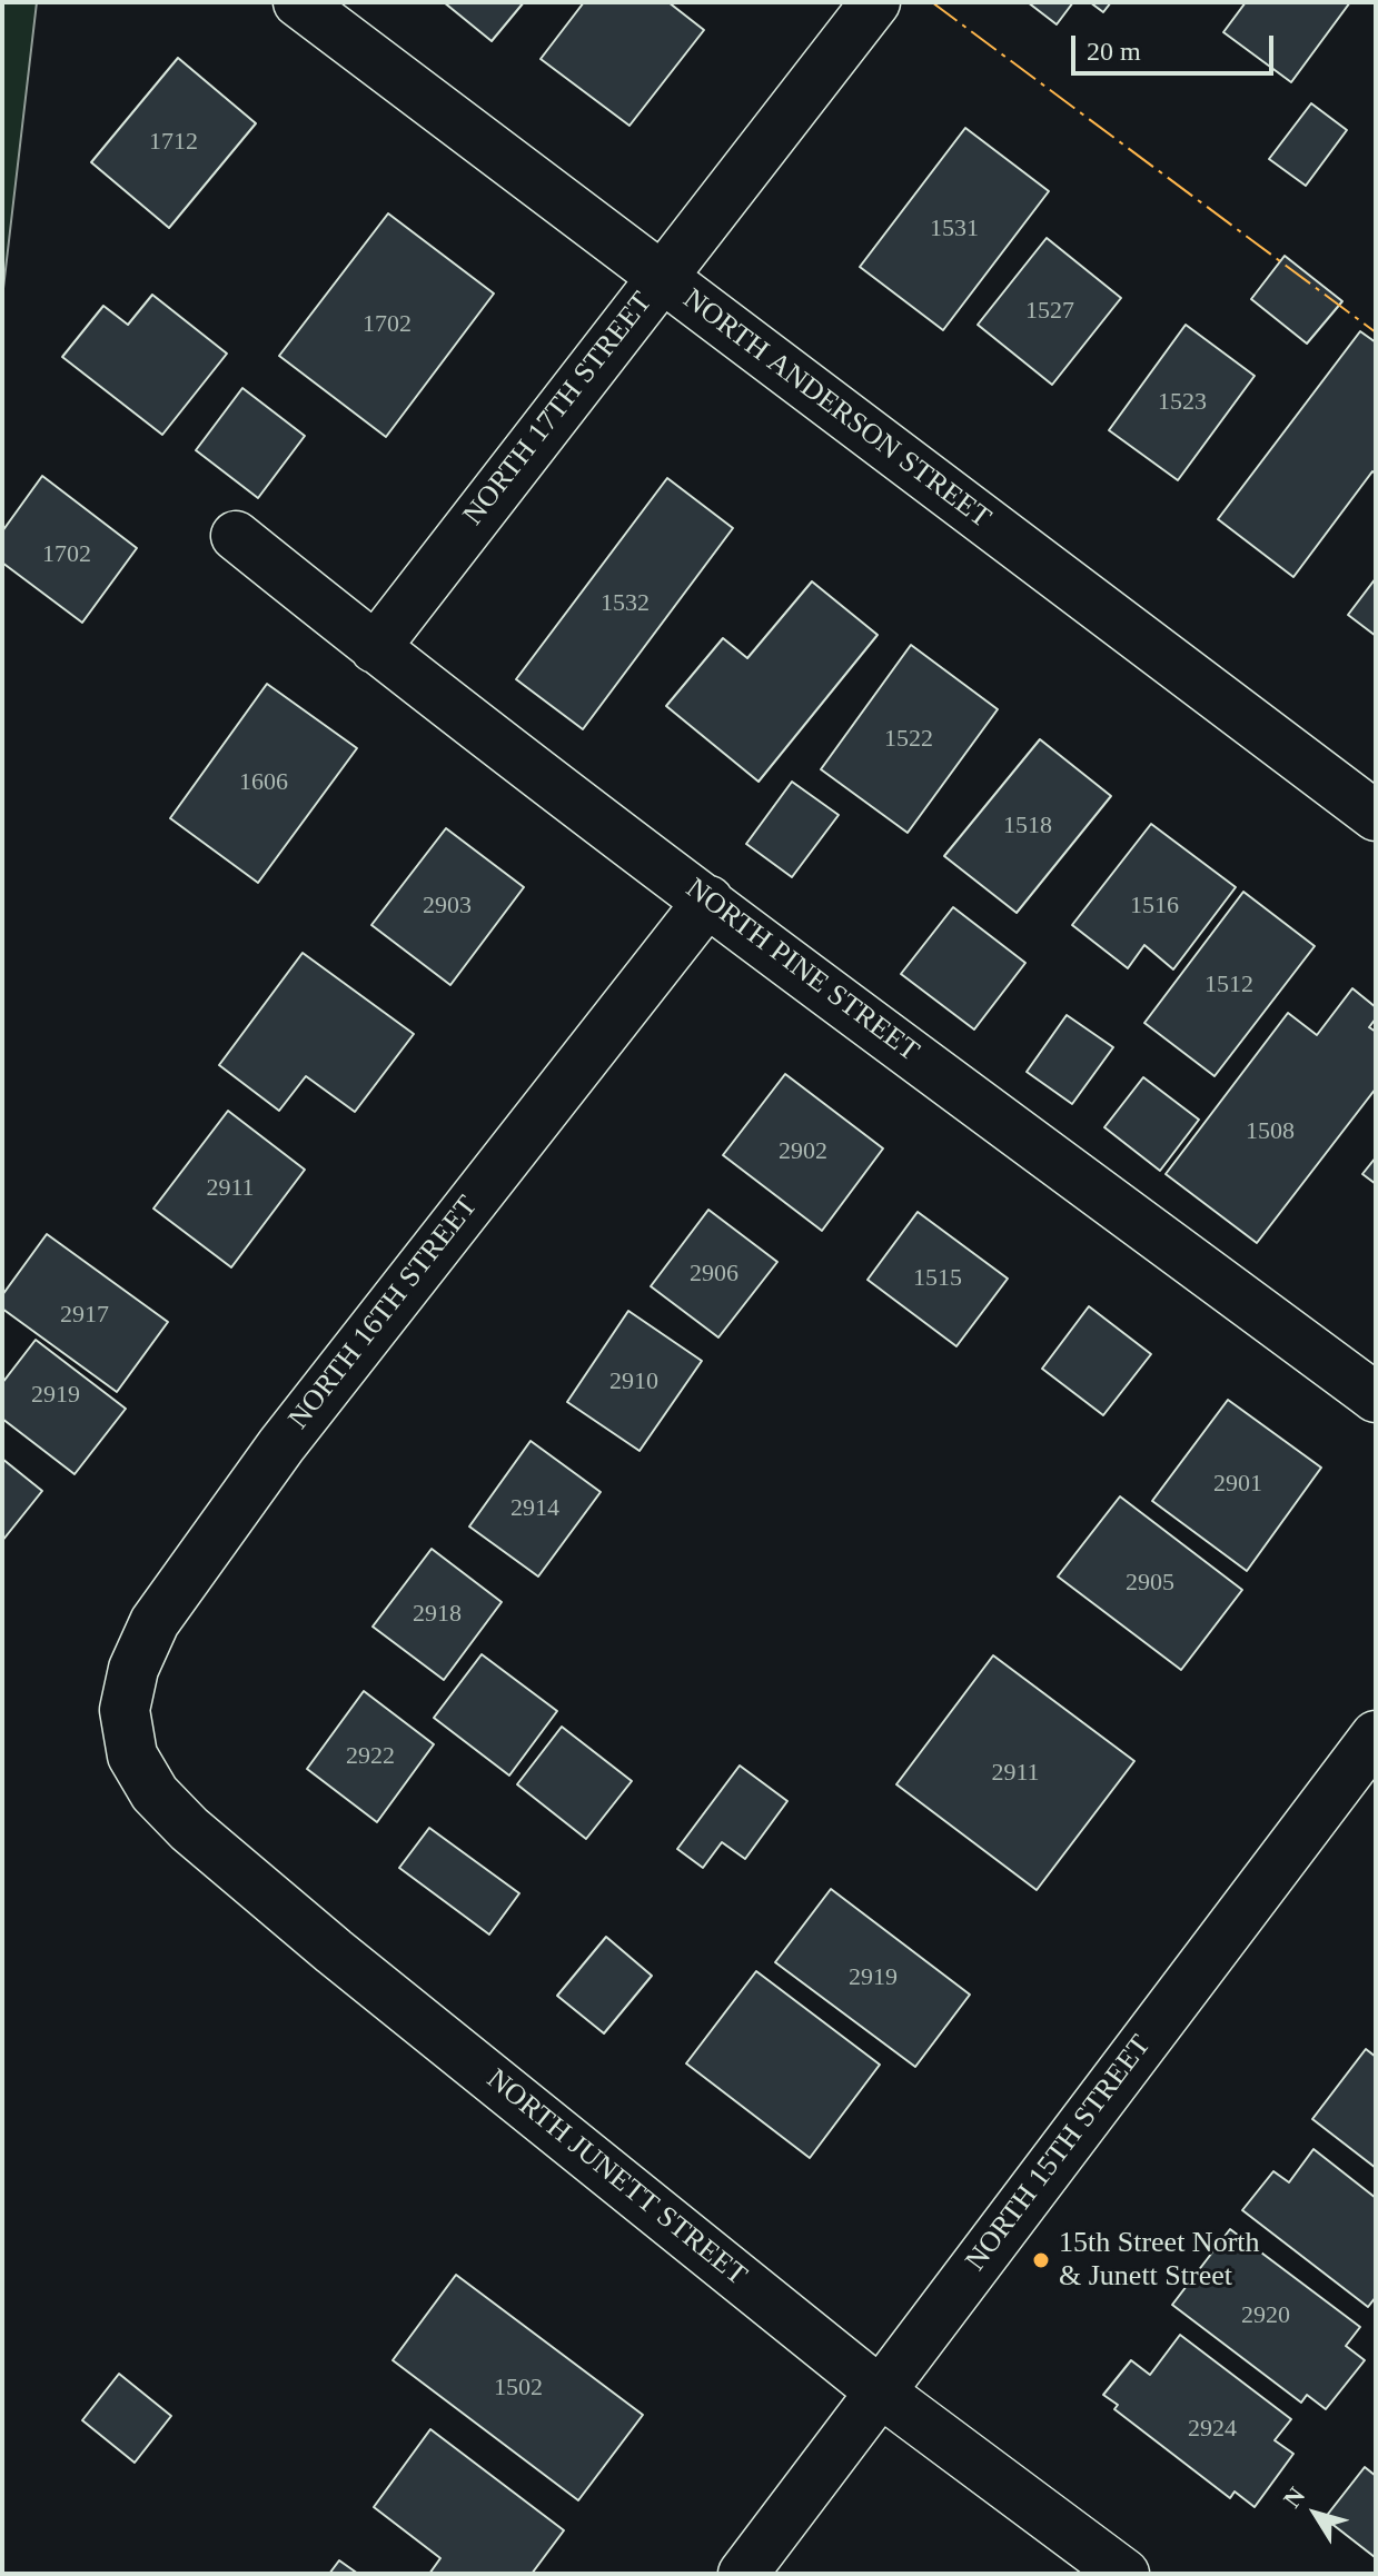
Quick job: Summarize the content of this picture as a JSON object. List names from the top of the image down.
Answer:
{
  "streets": {
    "street": [
      "NORTH 17TH STREET",
      "NORTH ANDERSON STREET",
      "NORTH PINE STREET",
      "NORTH 16TH STREET",
      "NORTH 15TH STREET",
      "NORTH JUNETT STREET"
    ]
  },
  "crossings": [
    ["NORTH 17TH STREET", "NORTH ANDERSON STREET"],
    ["NORTH 17TH STREET", "NORTH PINE STREET"],
    ["NORTH PINE STREET", "NORTH 16TH STREET"],
    ["NORTH 16TH STREET", "NORTH JUNETT STREET"],
    ["NORTH 15TH STREET", "NORTH JUNETT STREET"]
  ],
  "places": ["15th Street North & Junett Street"],
  "house_numbers": [
    "1712",
    "1531",
    "1527",
    "1702",
    "1523",
    "1702",
    "1532",
    "1522",
    "1606",
    "1518",
    "2903",
    "1516",
    "1512",
    "1508",
    "2902",
    "2911",
    "2906",
    "1515",
    "2917",
    "2910",
    "2919",
    "2901",
    "2914",
    "2905",
    "2918",
    "2922",
    "2911",
    "2919",
    "2920",
    "1502",
    "2924"
  ],
  "scale_bar": "20 m",
  "north": "top left"
}
